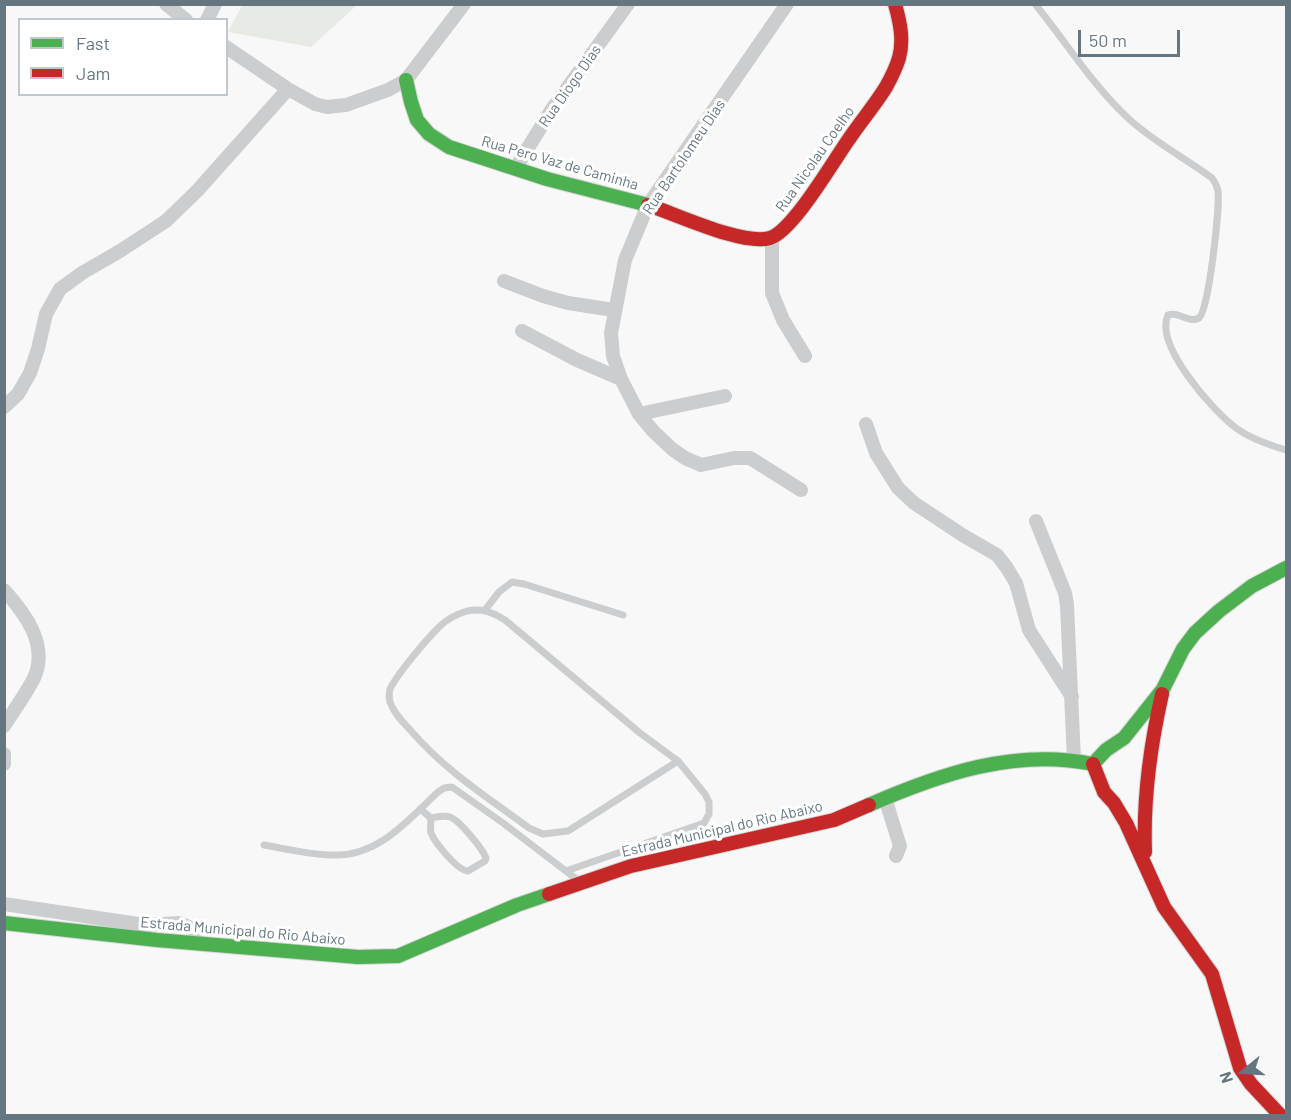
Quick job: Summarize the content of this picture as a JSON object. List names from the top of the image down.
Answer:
{
  "streets": {
    "street": [
      "Rua Diogo Dias",
      "Rua Bartolomeu Dias",
      "Rua Nicolau Coelho",
      "Rua Pero Vaz de Caminha",
      "Estrada Municipal do Rio Abaixo"
    ]
  },
  "crossings": [
    ["Rua Diogo Dias", "Rua Pero Vaz de Caminha"],
    ["Rua Bartolomeu Dias", "Rua Pero Vaz de Caminha"],
    ["Rua Nicolau Coelho", "Rua Pero Vaz de Caminha"]
  ],
  "legend": ["Fast", "Jam"],
  "scale_bar": "50 m",
  "north": "left"
}
